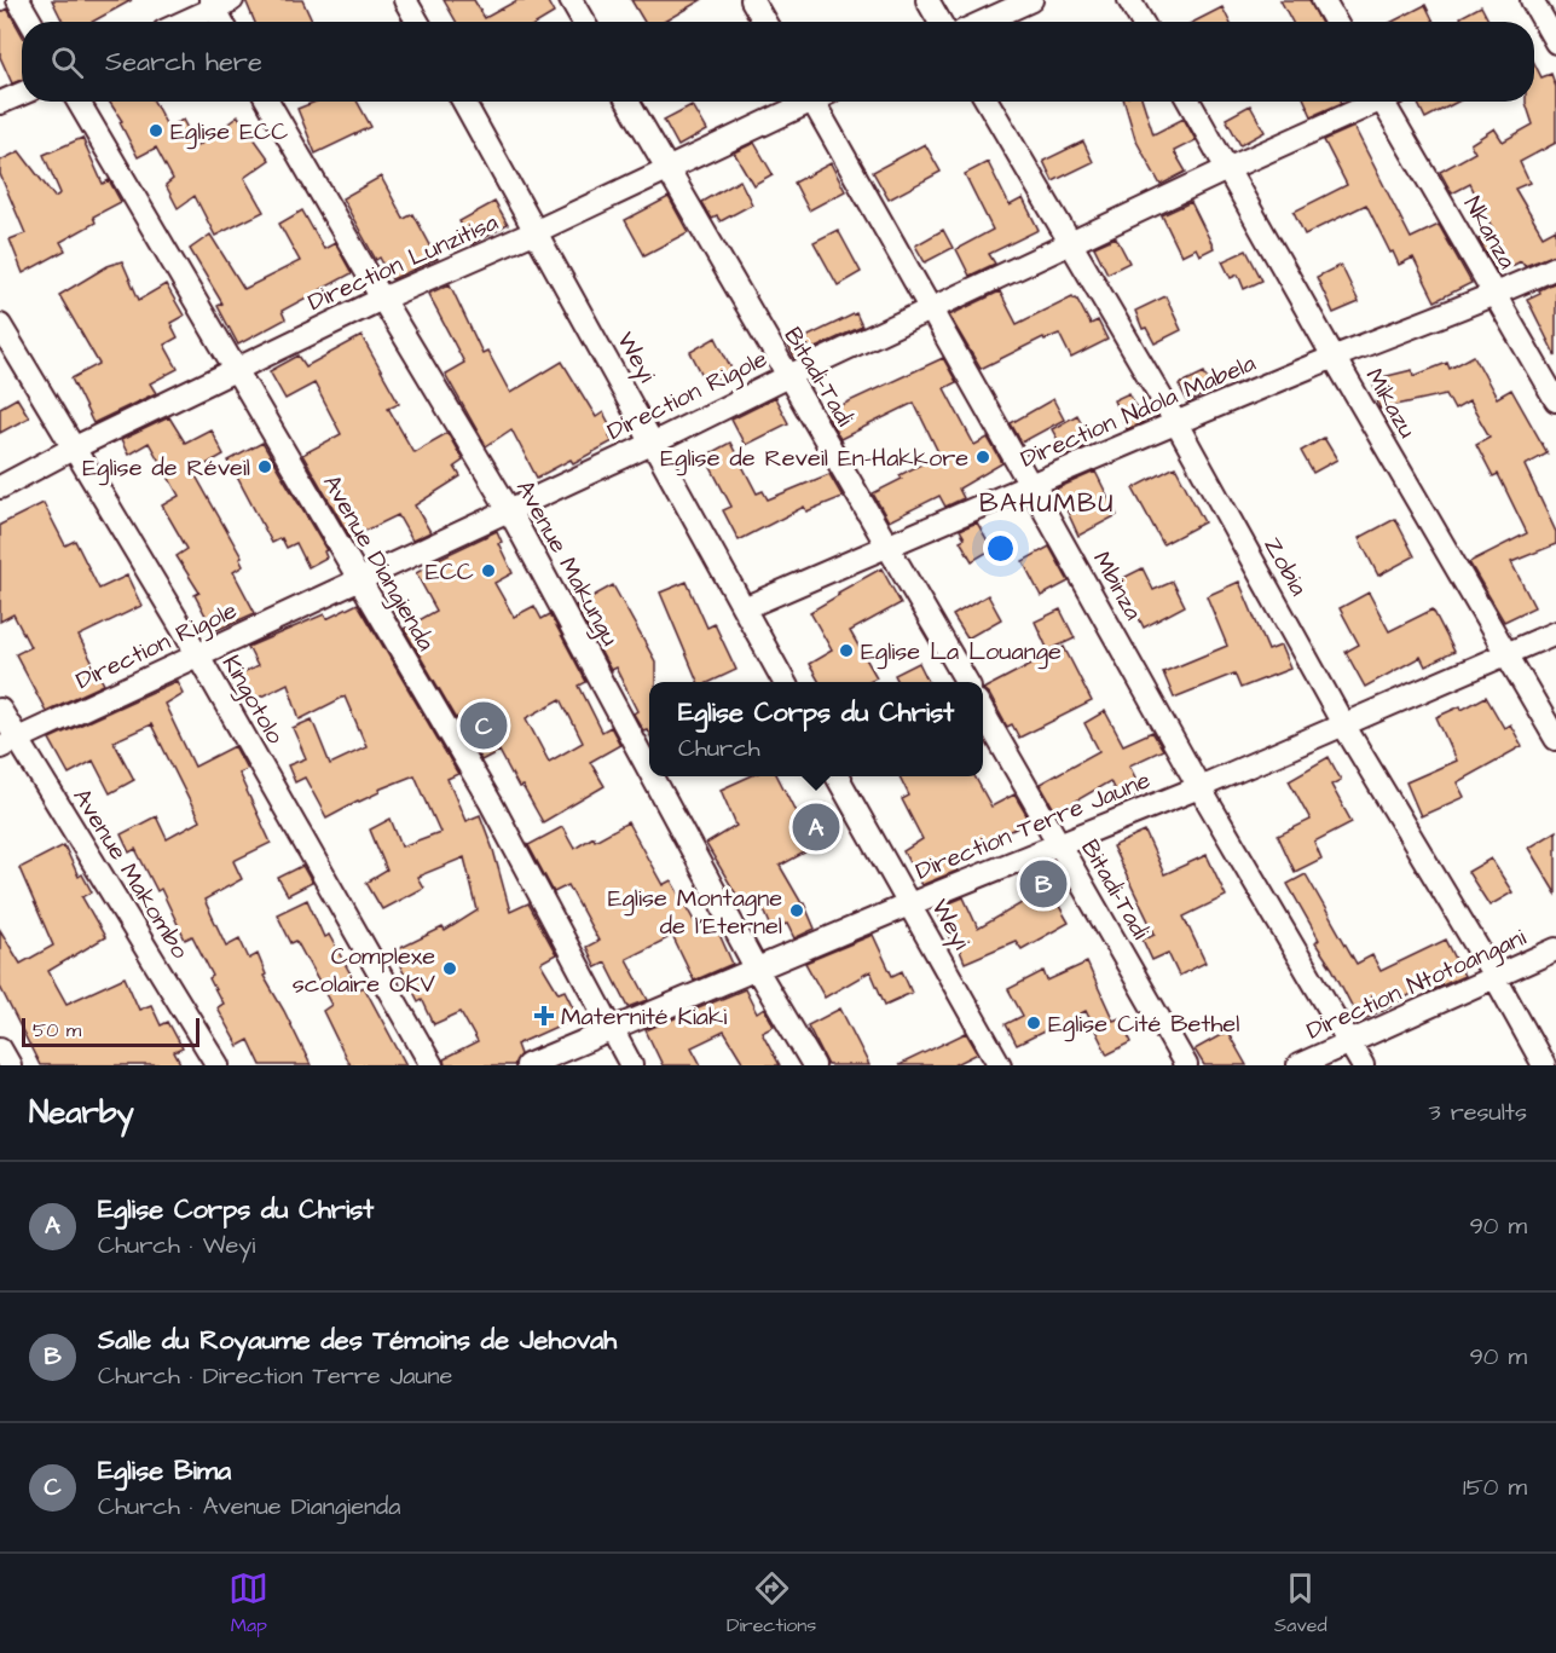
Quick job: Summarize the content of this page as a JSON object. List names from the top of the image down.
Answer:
{
  "streets": {
    "street": [
      "Nkanza",
      "Direction Lunzitisa",
      "Weyi",
      "Bitadi-Tadi",
      "Direction Rigole",
      "Mikazu",
      "Direction Ndola Mabela",
      "Avenue Diangienda",
      "Avenue Makungu",
      "Zobia",
      "Mbinza",
      "Kingotolo",
      "Direction Terre Jaune",
      "Avenue Makombo",
      "Direction Ntotoangani"
    ]
  },
  "crossings": [
    ["Nkanza", "Direction Ndola Mabela"],
    ["Direction Lunzitisa", "Weyi"],
    ["Direction Lunzitisa", "Bitadi-Tadi"],
    ["Direction Lunzitisa", "Avenue Diangienda"],
    ["Direction Lunzitisa", "Avenue Makungu"],
    ["Direction Lunzitisa", "Kingotolo"],
    ["Weyi", "Direction Rigole"],
    ["Weyi", "Direction Ndola Mabela"],
    ["Weyi", "Direction Terre Jaune"],
    ["Bitadi-Tadi", "Direction Rigole"],
    ["Bitadi-Tadi", "Direction Ndola Mabela"],
    ["Bitadi-Tadi", "Direction Terre Jaune"],
    ["Direction Rigole", "Mikazu"],
    ["Direction Rigole", "Avenue Diangienda"],
    ["Direction Rigole", "Avenue Makungu"],
    ["Direction Rigole", "Zobia"],
    ["Direction Rigole", "Mbinza"],
    ["Direction Rigole", "Kingotolo"],
    ["Direction Rigole", "Avenue Makombo"],
    ["Mikazu", "Direction Ndola Mabela"],
    ["Mikazu", "Direction Terre Jaune"],
    ["Direction Ndola Mabela", "Zobia"],
    ["Direction Ndola Mabela", "Mbinza"],
    ["Avenue Diangienda", "Direction Terre Jaune"],
    ["Avenue Makungu", "Direction Terre Jaune"],
    ["Zobia", "Direction Terre Jaune"],
    ["Zobia", "Direction Ntotoangani"],
    ["Mbinza", "Direction Terre Jaune"],
    ["Mbinza", "Direction Ntotoangani"]
  ],
  "districts": ["BAHUMBU"],
  "places": {
    "other": [
      "Eglise ECC",
      "Eglise de Reveil En-Hakkore",
      "Eglise de Réveil",
      "ECC",
      "Eglise La Louange",
      "Eglise Montagne de l'Eternel",
      "Complexe scolaire OKV",
      "Eglise Cité Bethel"
    ],
    "health": ["Maternité Kiaki"]
  },
  "scale_bar": "50 m",
  "page": {
    "search": "Search here",
    "popup": ["Eglise Corps du Christ", "Church"],
    "pins": ["C", "A", "B"],
    "scale": "50 m",
    "heading": ["Nearby", "3 results"],
    "list": [
      {
        "mark": "A",
        "name": "Eglise Corps du Christ",
        "note": "Church · Weyi",
        "value": "90 m"
      },
      {
        "mark": "B",
        "name": "Salle du Royaume des Témoins de Jehovah",
        "note": "Church · Direction Terre Jaune",
        "value": "90 m"
      },
      {
        "mark": "C",
        "name": "Eglise Bima",
        "note": "Church · Avenue Diangienda",
        "value": "150 m"
      }
    ],
    "nav": ["Map", "Directions", "Saved"]
  }
}
